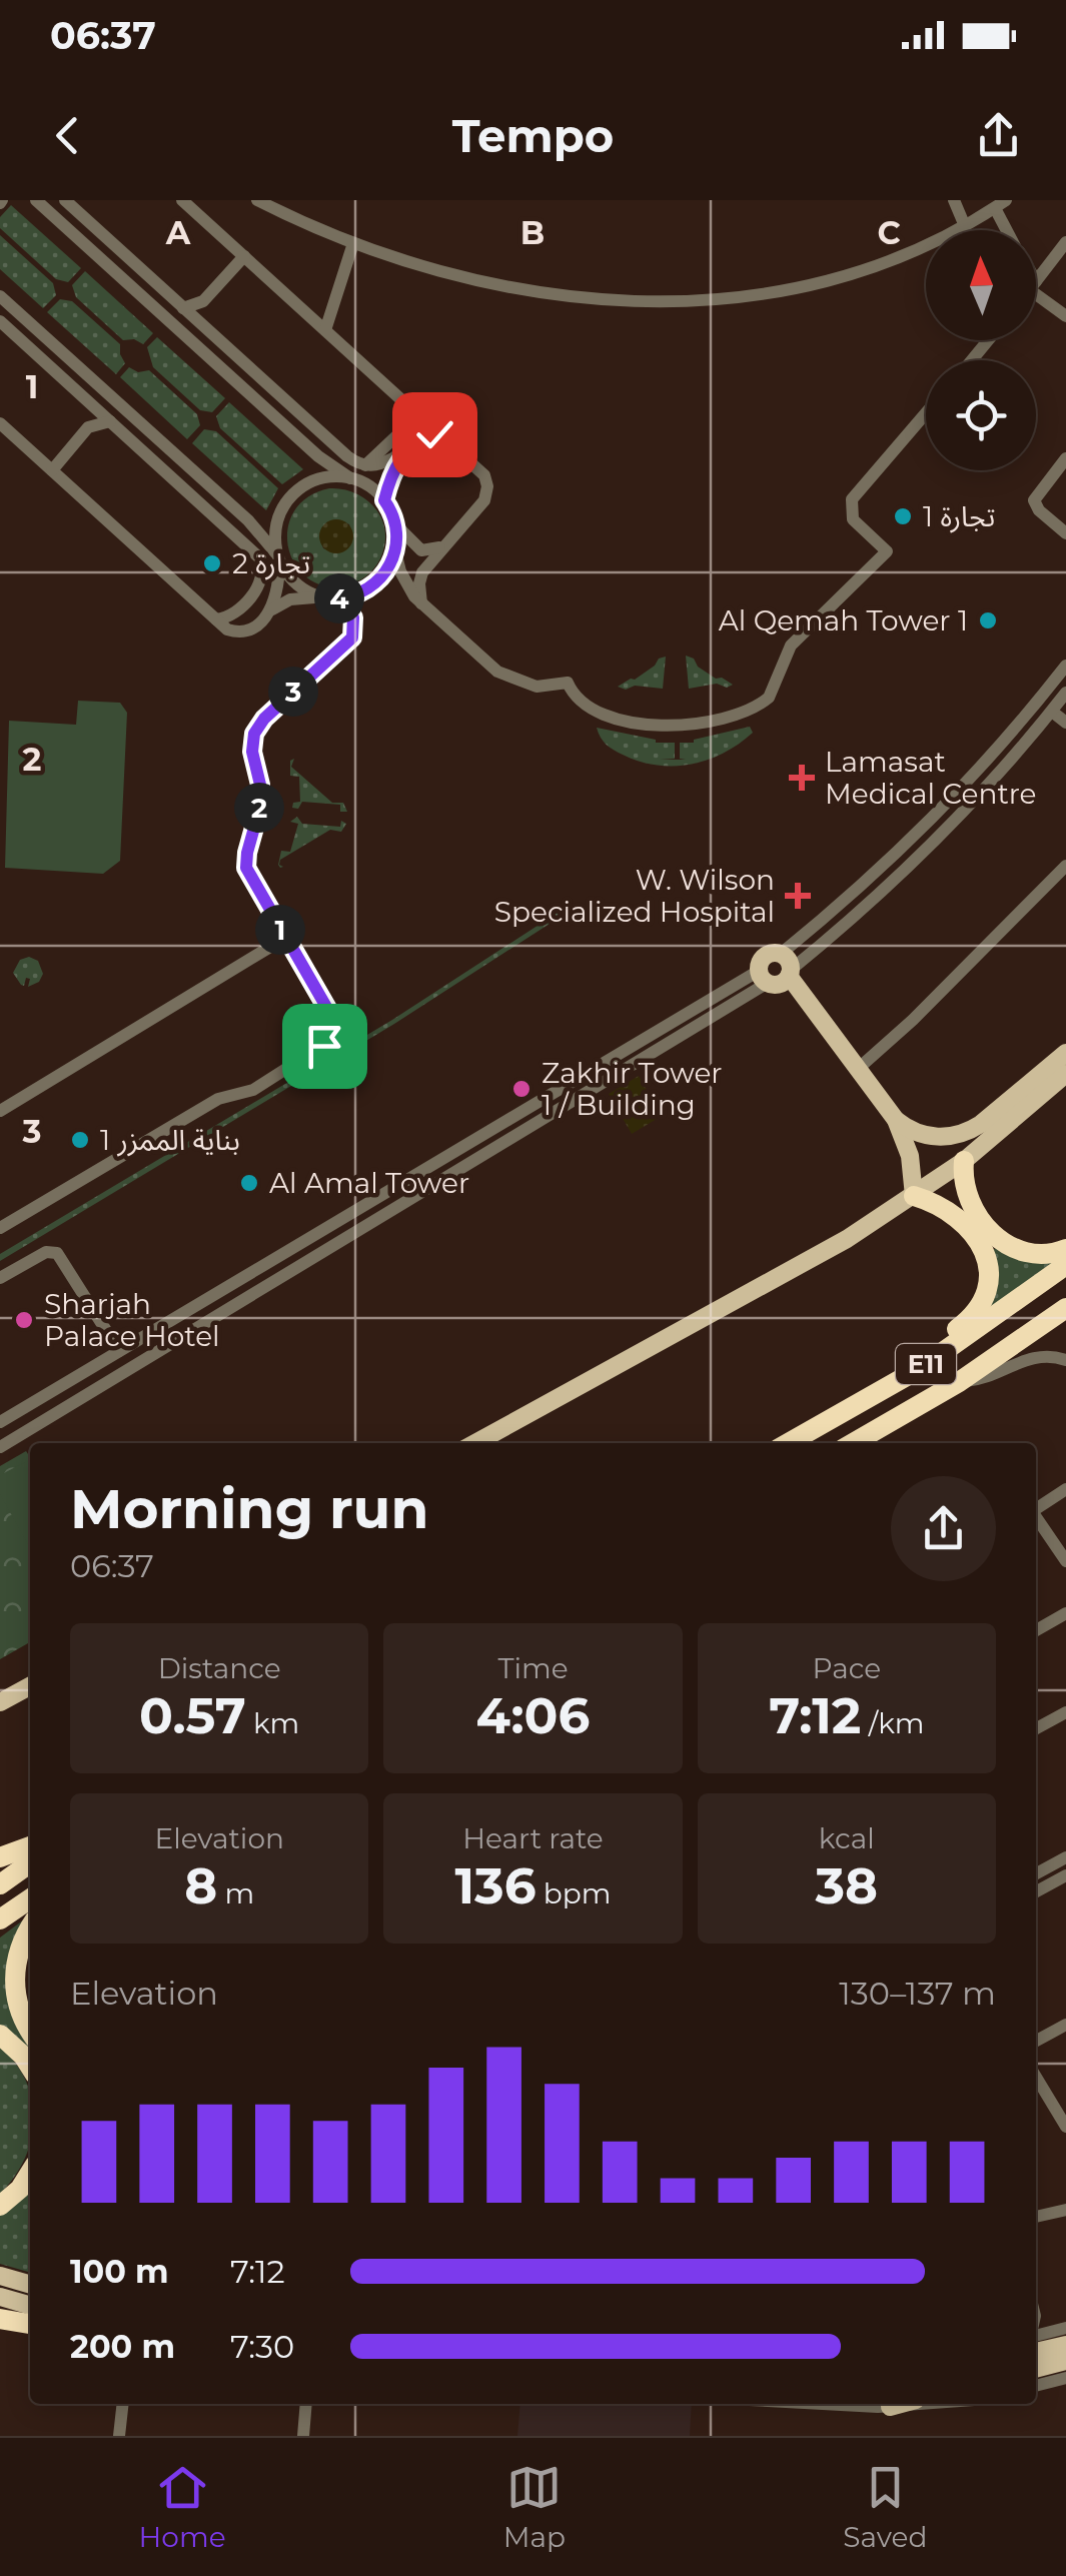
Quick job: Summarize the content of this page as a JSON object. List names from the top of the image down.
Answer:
{
  "streets": {
    "highway": ["E11"]
  },
  "places": {
    "other": [
      "تجارة 1",
      "تجارة 2",
      "Al Qemah Tower 1",
      "Zakhir Tower 1 / Building",
      "بناية الممزر 1",
      "Al Amal Tower",
      "Sharjah Palace Hotel"
    ],
    "health": ["Lamasat Medical Centre", "W. Wilson Specialized Hospital"]
  },
  "north": "top",
  "page": {
    "status": "06:37",
    "header": "Tempo",
    "pins": [
      "4",
      "3",
      "2",
      "1"
    ],
    "heading": ["Morning run", "06:37"],
    "stats": [
      ["Distance", "0.57 km"],
      ["Time", "4:06"],
      ["Pace", "7:12 /km"],
      ["Elevation", "8 m"],
      ["Heart rate", "136 bpm"],
      ["kcal", "38"]
    ],
    "chart": ["Elevation", "130–137 m"],
    "list": [
      {
        "name": "100 m",
        "note": "7:12"
      },
      {
        "name": "200 m",
        "note": "7:30"
      }
    ],
    "tabs": ["Home", "Map", "Saved"]
  },
  "grid": {
    "columns": ["A", "B", "C"],
    "rows": ["1", "2", "3"]
  }
}
